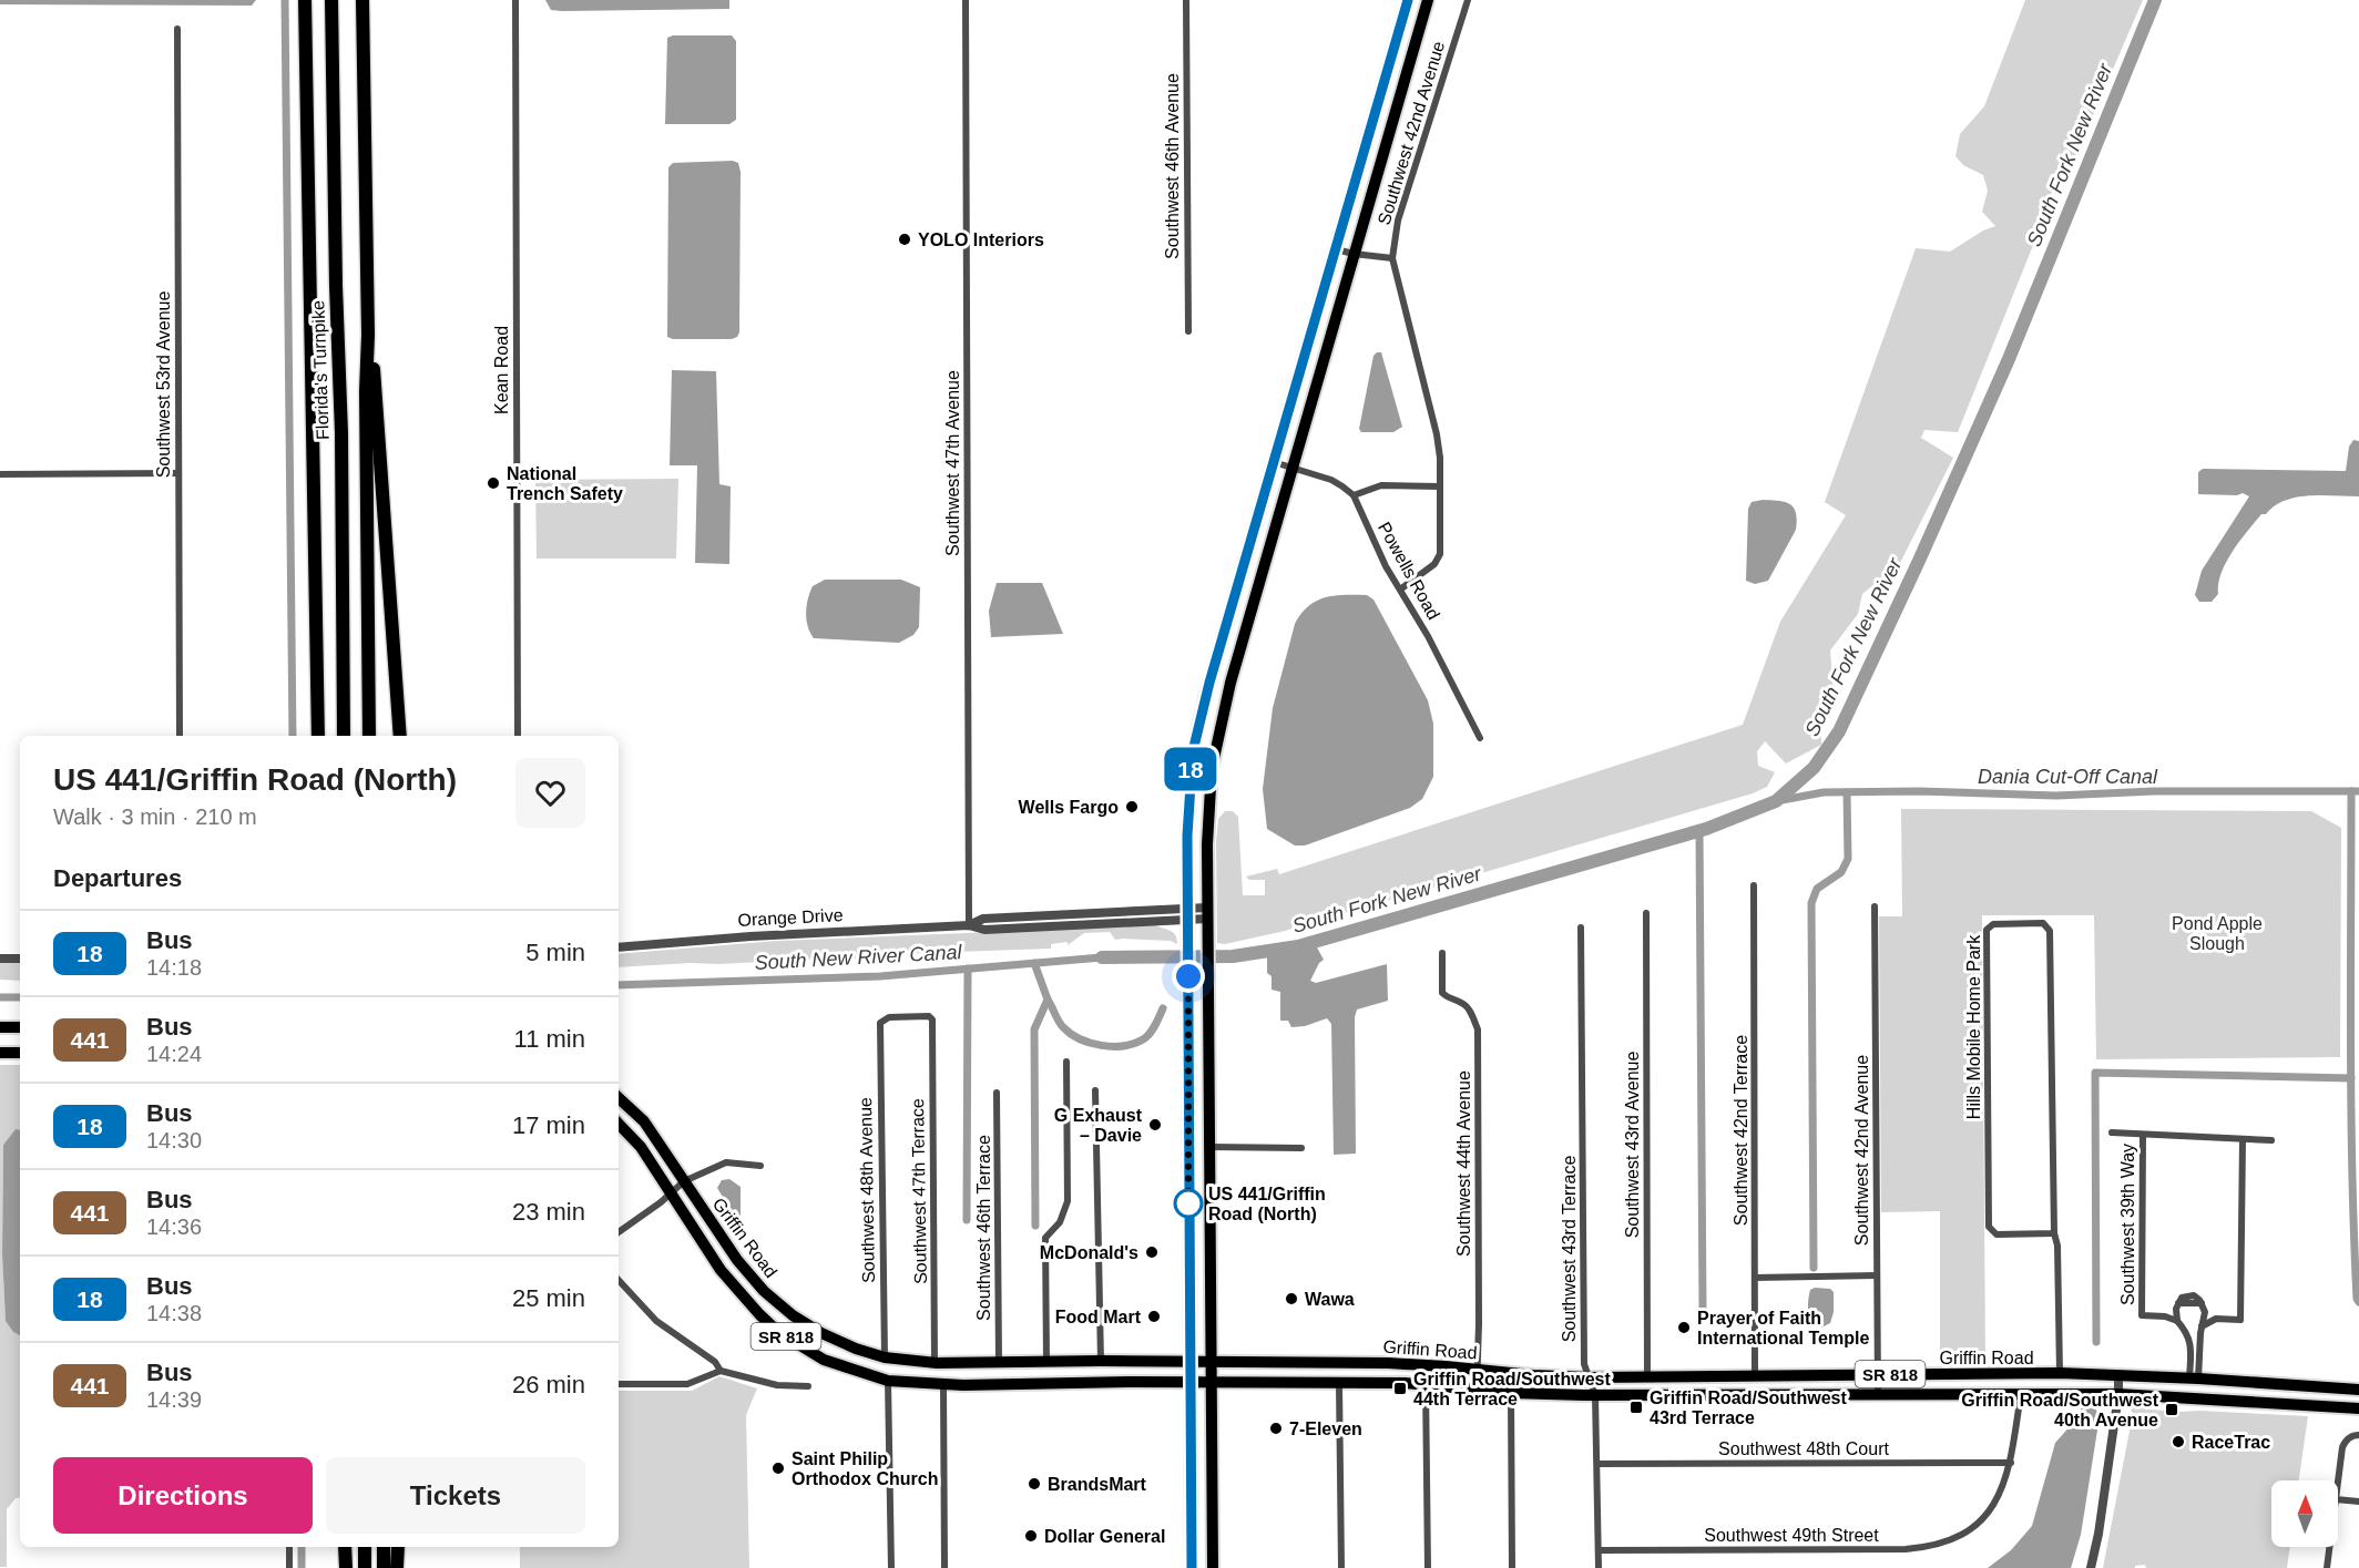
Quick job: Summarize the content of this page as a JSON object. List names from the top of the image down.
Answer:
{
  "streets": {
    "highway": ["Florida's Turnpike"],
    "main road": ["Griffin Road", "SR 818"],
    "street": [
      "Southwest 42nd Avenue",
      "Southwest 46th Avenue",
      "Kean Road",
      "Southwest 53rd Avenue",
      "Southwest 47th Avenue",
      "Powells Road",
      "Orange Drive",
      "Hills Mobile Home Park",
      "Southwest 42nd Terrace",
      "Southwest 43rd Avenue",
      "Southwest 44th Avenue",
      "Southwest 48th Avenue",
      "Southwest 47th Terrace",
      "Southwest 39th Way",
      "Southwest 46th Terrace",
      "Southwest 43rd Terrace",
      "Southwest 48th Court",
      "Southwest 49th Street"
    ]
  },
  "crossings": [
    ["Southwest 42nd Avenue", "Griffin Road"],
    ["Southwest 47th Avenue", "Orange Drive"],
    ["Hills Mobile Home Park", "Griffin Road"],
    ["Southwest 42nd Terrace", "Griffin Road"],
    ["Southwest 43rd Avenue", "Griffin Road"],
    ["Southwest 44th Avenue", "Griffin Road"],
    ["Southwest 48th Avenue", "Southwest 47th Terrace"],
    ["Southwest 48th Avenue", "Griffin Road"],
    ["Southwest 47th Terrace", "Griffin Road"],
    ["Southwest 46th Terrace", "Griffin Road"],
    ["Griffin Road", "Southwest 43rd Terrace"],
    ["Southwest 43rd Terrace", "Southwest 48th Court"],
    ["Southwest 43rd Terrace", "Southwest 49th Street"],
    ["Southwest 48th Court", "Southwest 49th Street"]
  ],
  "water": ["South Fork New River", "Dania Cut-Off Canal", "South New River Canal"],
  "parks": ["Pond Apple Slough"],
  "places": {
    "other": [
      "YOLO Interiors",
      "National Trench Safety",
      "Wells Fargo",
      "G Exhaust – Davie",
      "US 441/Griffin Road (North)",
      "McDonald's",
      "Wawa",
      "Food Mart",
      "Prayer of Faith International Temple",
      "7-Eleven",
      "RaceTrac",
      "Saint Philip Orthodox Church",
      "BrandsMart",
      "Dollar General"
    ],
    "transit": ["Griffin Road/Southwest 44th Terrace", "Griffin Road/Southwest 43rd Terrace", "Griffin Road/Southwest 40th Avenue"]
  },
  "lines": ["bus line 18"],
  "north": "top",
  "page": {
    "on_map": "18",
    "heading": [
      ["US 441/Griffin Road (North)", "Walk · 3 min · 210 m"],
      "Departures"
    ],
    "list": [
      {
        "mark": "18",
        "name": "Bus",
        "note": "14:18",
        "value": "5 min"
      },
      {
        "mark": "441",
        "name": "Bus",
        "note": "14:24",
        "value": "11 min"
      },
      {
        "mark": "18",
        "name": "Bus",
        "note": "14:30",
        "value": "17 min"
      },
      {
        "mark": "441",
        "name": "Bus",
        "note": "14:36",
        "value": "23 min"
      },
      {
        "mark": "18",
        "name": "Bus",
        "note": "14:38",
        "value": "25 min"
      },
      {
        "mark": "441",
        "name": "Bus",
        "note": "14:39",
        "value": "26 min"
      }
    ],
    "buttons": ["Directions", "Tickets"]
  }
}
